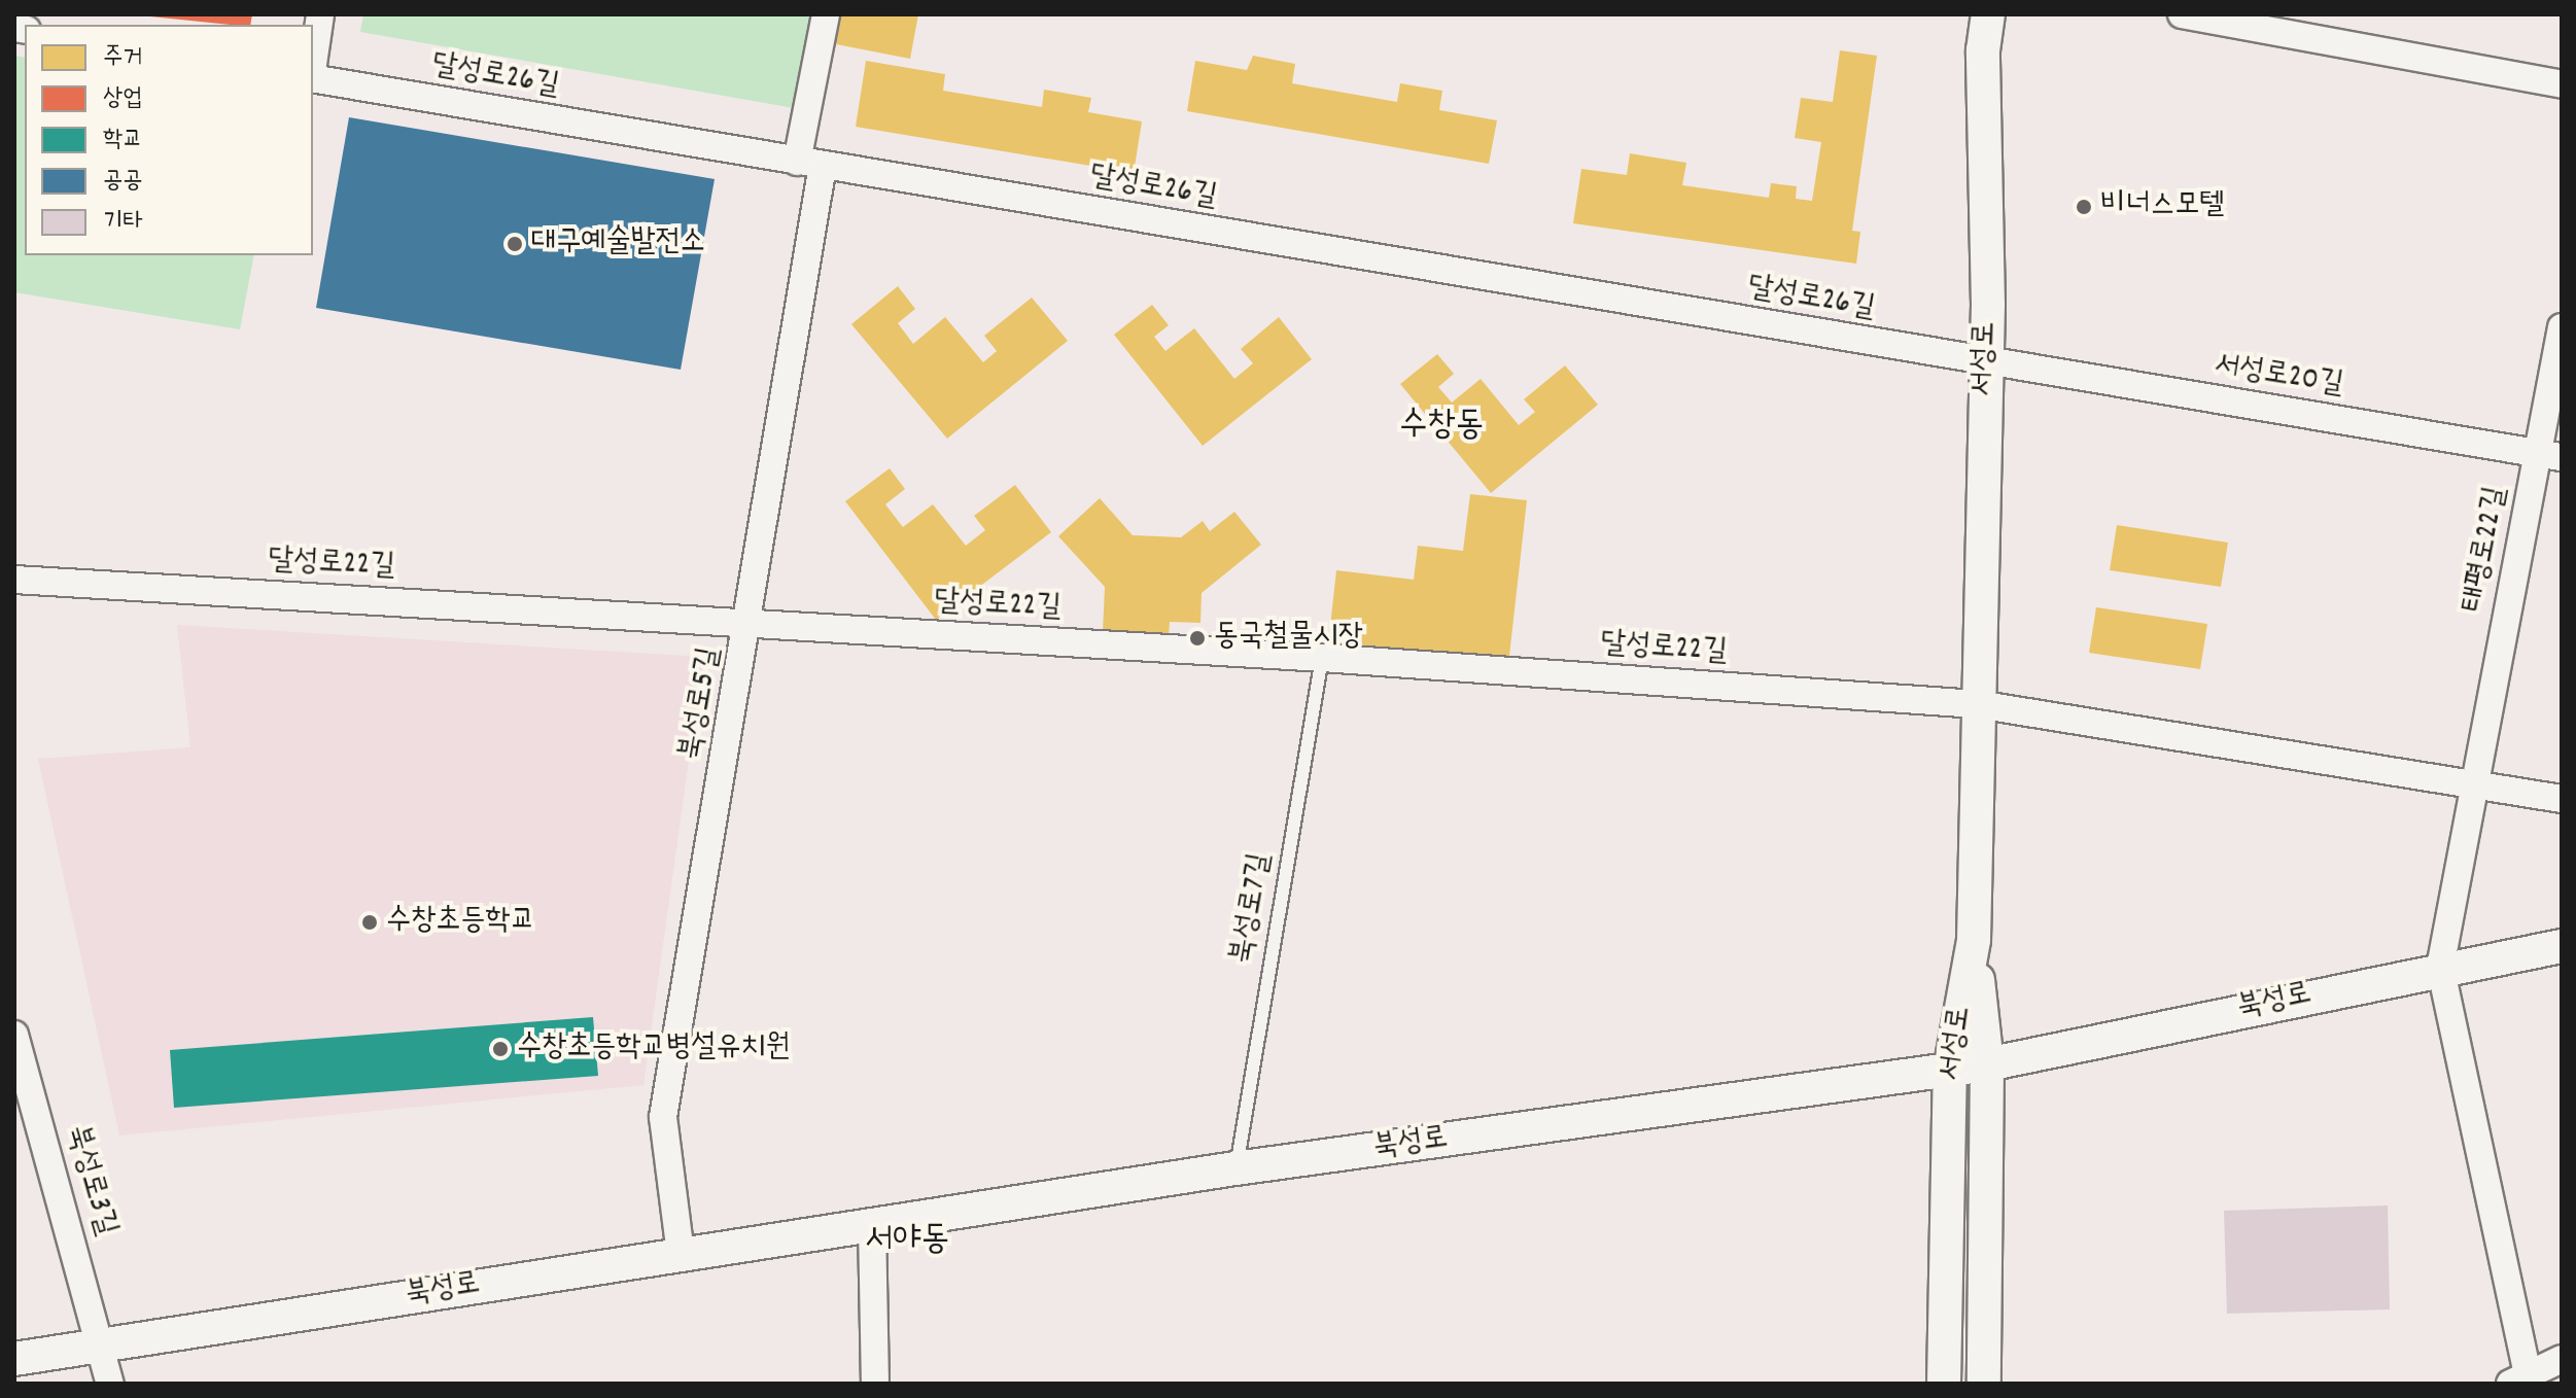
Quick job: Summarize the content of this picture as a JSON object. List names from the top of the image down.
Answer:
{
  "streets": {
    "street": [
      "달성로26길",
      "서성로",
      "서성로20길",
      "태평로22길",
      "달성로22길",
      "북성로5길",
      "북성로",
      "북성로3길"
    ],
    "lane": ["북성로7길"]
  },
  "crossings": [
    ["달성로26길", "서성로"],
    ["달성로26길", "서성로20길"],
    ["달성로26길", "북성로5길"],
    ["서성로", "서성로20길"],
    ["서성로", "달성로22길"],
    ["서성로", "북성로"],
    ["서성로20길", "태평로22길"],
    ["태평로22길", "북성로"],
    ["달성로22길", "북성로5길"],
    ["달성로22길", "북성로7길"],
    ["북성로5길", "북성로"],
    ["북성로7길", "북성로"],
    ["북성로", "북성로3길"]
  ],
  "districts": ["수창동", "서야동"],
  "places": [
    "비너스모텔",
    "대구예술발전소",
    "동국철물시장",
    "수창초등학교",
    "수창초등학교병설유치원"
  ],
  "legend": [
    "주거",
    "상업",
    "학교",
    "공공",
    "기타"
  ]
}
